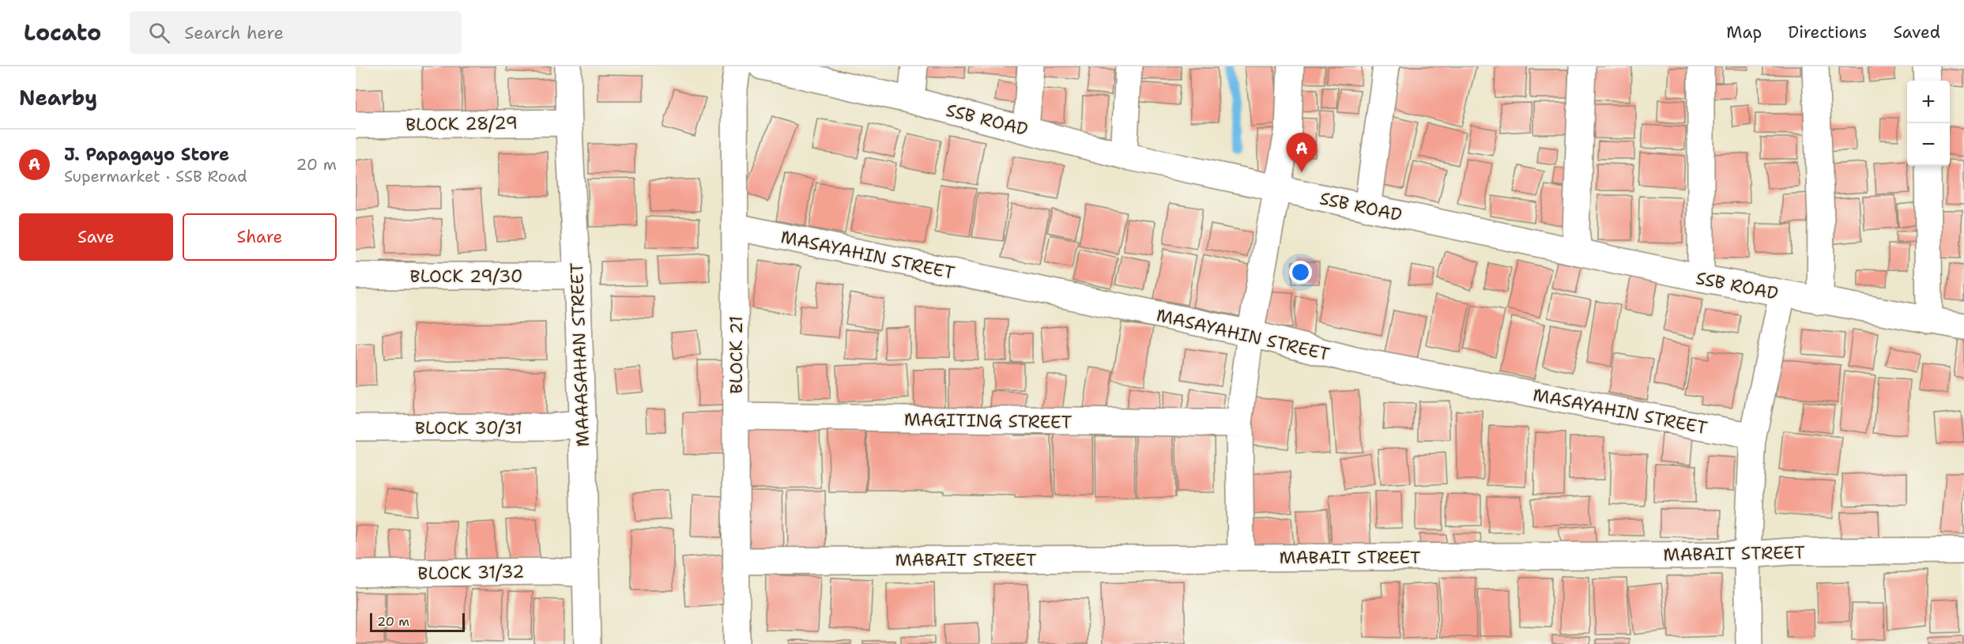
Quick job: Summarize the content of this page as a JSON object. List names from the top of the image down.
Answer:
{
  "streets": {
    "street": [
      "SSB ROAD",
      "BLOCK 28/29",
      "MASAYAHIN STREET",
      "BLOCK 29/30",
      "MAAASAHAN STREET",
      "BLOCK 21",
      "MAGITING STREET",
      "BLOCK 30/31",
      "MABAIT STREET",
      "BLOCK 31/32"
    ]
  },
  "crossings": [
    ["BLOCK 28/29", "MAAASAHAN STREET"],
    ["MASAYAHIN STREET", "BLOCK 21"],
    ["BLOCK 29/30", "MAAASAHAN STREET"],
    ["MAAASAHAN STREET", "BLOCK 30/31"],
    ["MAAASAHAN STREET", "BLOCK 31/32"],
    ["BLOCK 21", "MAGITING STREET"],
    ["BLOCK 21", "MABAIT STREET"]
  ],
  "scale_bar": "20 m",
  "page": {
    "header": "Locato",
    "search": "Search here",
    "nav": ["Map", "Directions", "Saved"],
    "heading": "Nearby",
    "map_buttons": ["+", "−"],
    "list": [
      {
        "mark": "A",
        "name": "J. Papagayo Store",
        "note": "Supermarket · SSB Road",
        "value": "20 m"
      }
    ],
    "pins": "A",
    "buttons": ["Save", "Share"],
    "scale": "20 m"
  }
}
